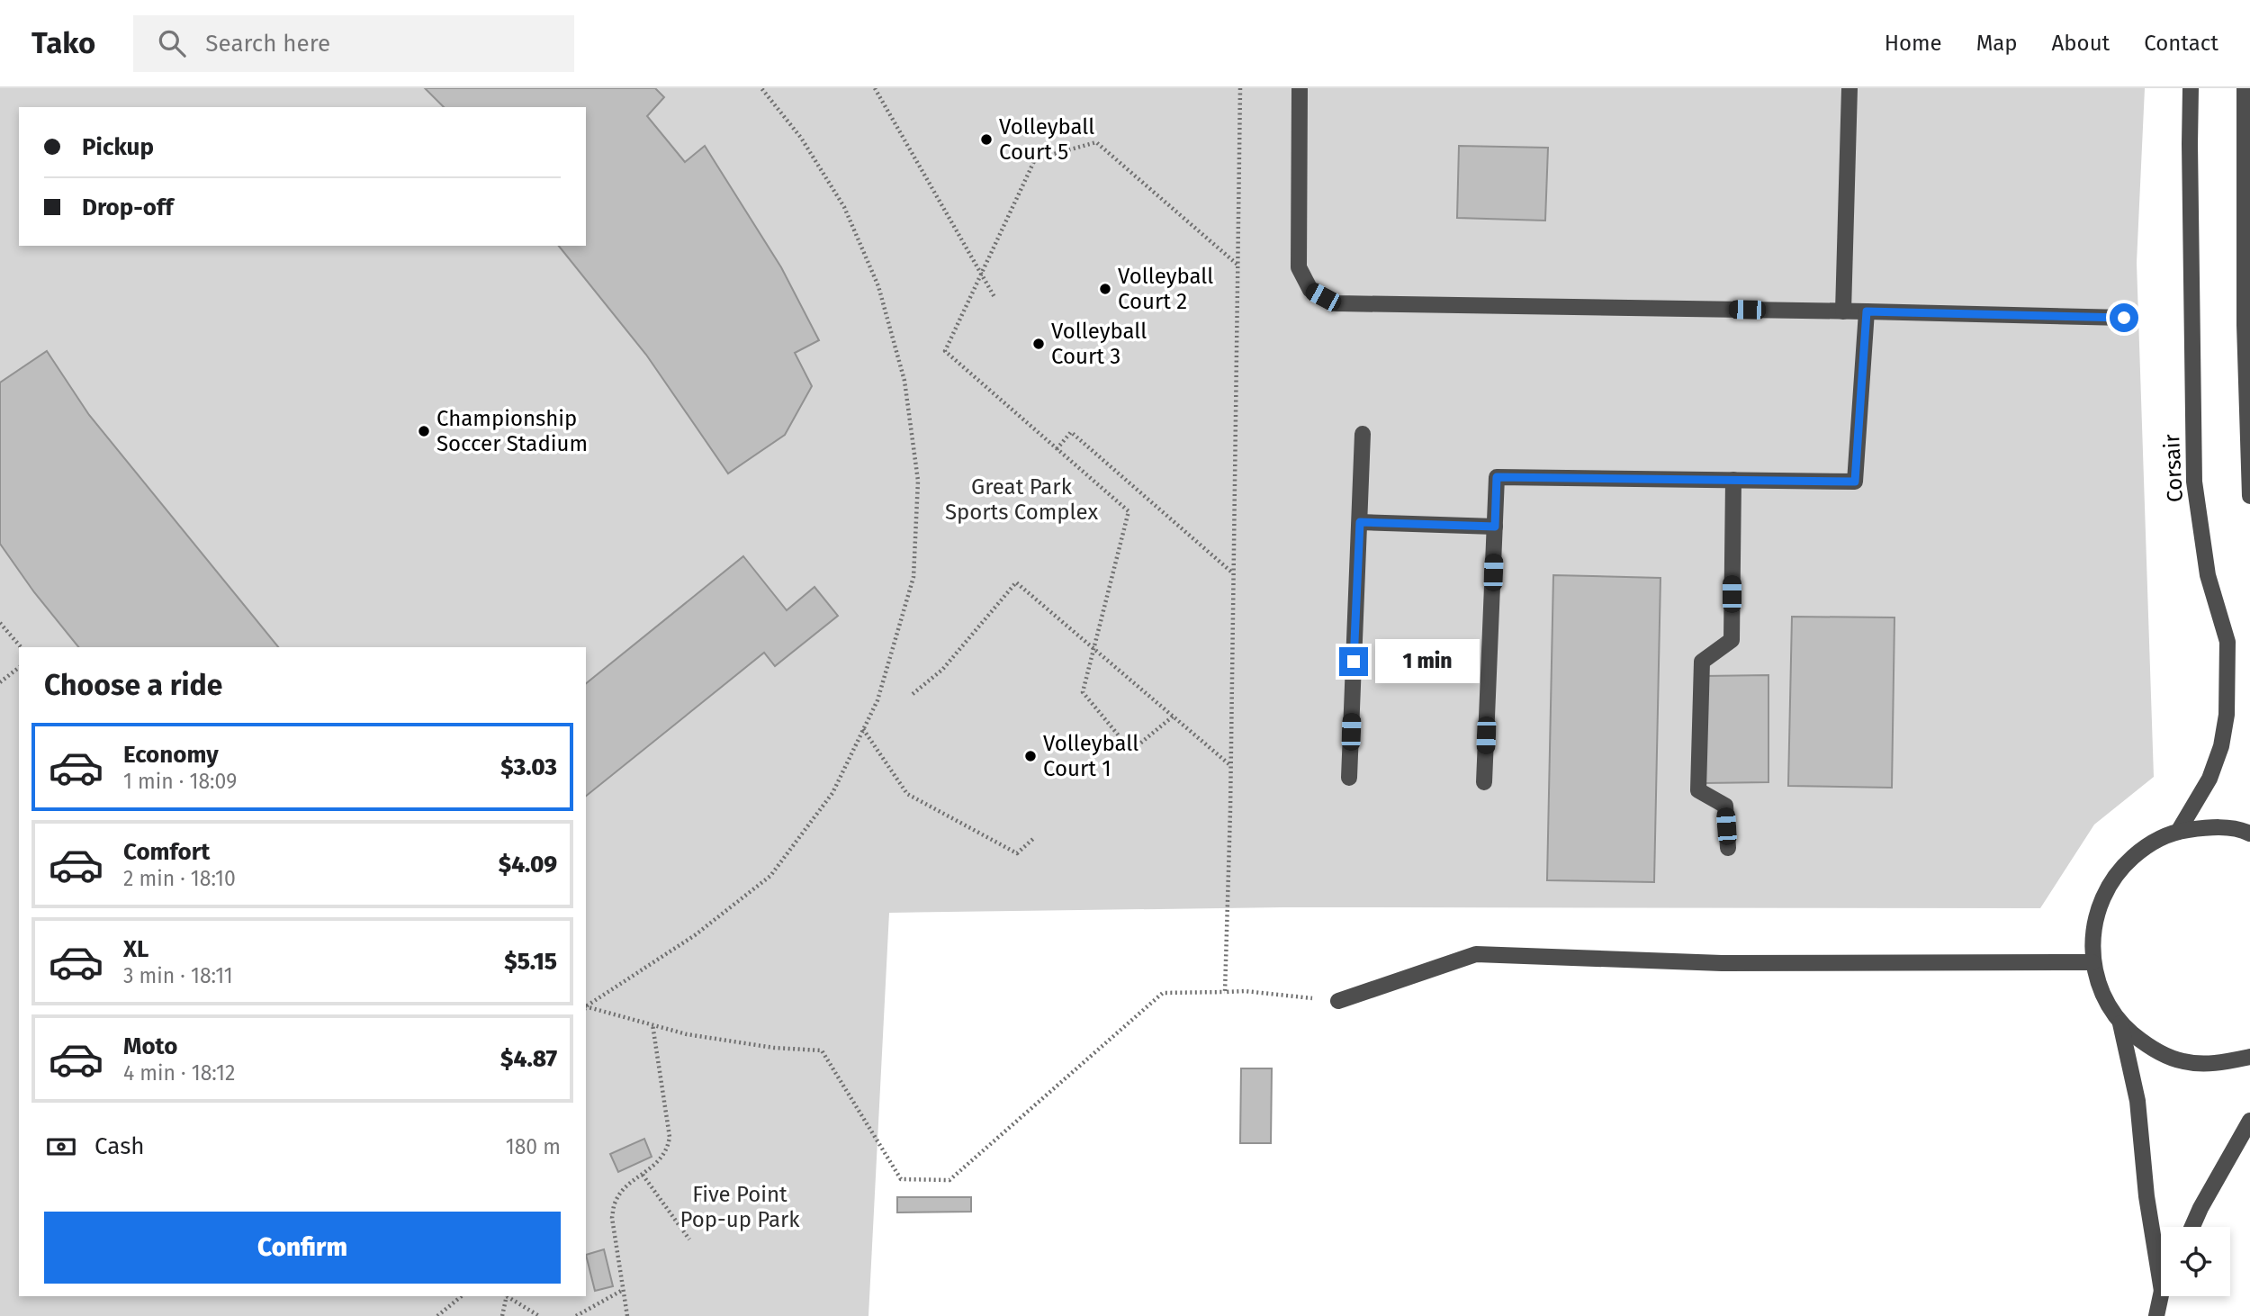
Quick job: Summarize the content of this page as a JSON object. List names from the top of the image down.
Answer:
{
  "streets": {
    "street": ["Corsair"]
  },
  "parks": ["Great Park Sports Complex", "Five Point Pop-up Park"],
  "places": [
    "Volleyball Court 5",
    "Volleyball Court 2",
    "Volleyball Court 3",
    "Championship Soccer Stadium",
    "Volleyball Court 1"
  ],
  "page": {
    "header": "Tako",
    "search": "Search here",
    "nav": [
      "Home",
      "Map",
      "About",
      "Contact"
    ],
    "banner": ["Pickup", "Drop-off"],
    "bubble": "1 min",
    "heading": "Choose a ride",
    "list": [
      {
        "name": "Economy",
        "note": "1 min · 18:09",
        "value": "$3.03"
      },
      {
        "name": "Comfort",
        "note": "2 min · 18:10",
        "value": "$4.09"
      },
      {
        "name": "XL",
        "note": "3 min · 18:11",
        "value": "$5.15"
      },
      {
        "name": "Moto",
        "note": "4 min · 18:12",
        "value": "$4.87"
      }
    ],
    "pay": ["Cash", "180 m"],
    "buttons": "Confirm"
  }
}
